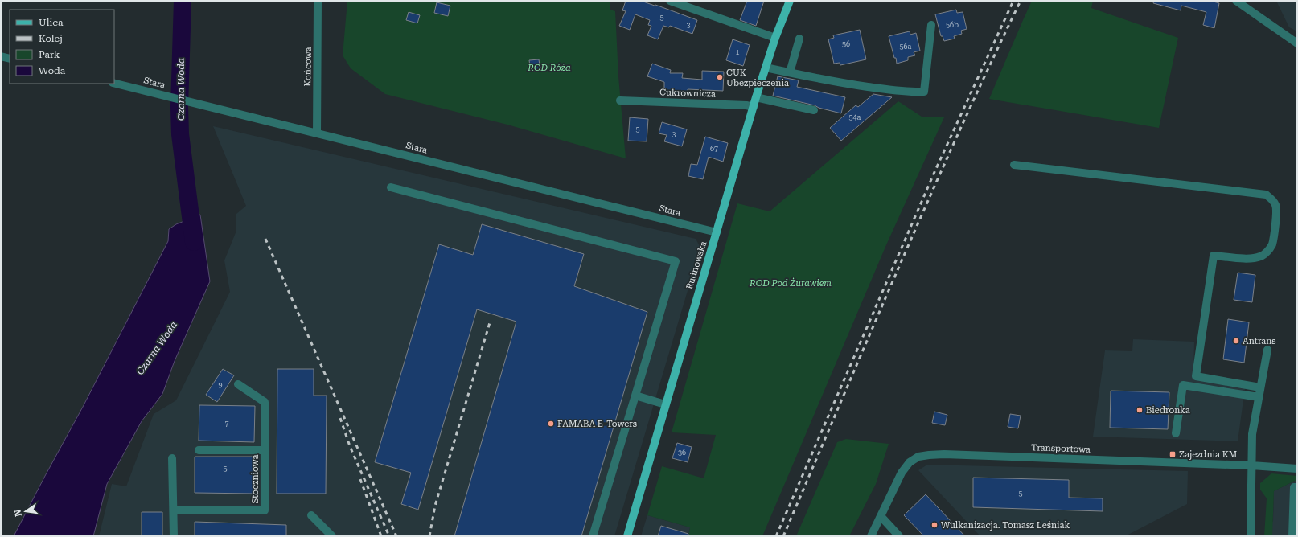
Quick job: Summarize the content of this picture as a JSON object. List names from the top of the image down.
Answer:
{
  "streets": {
    "main road": ["Rudnowska"],
    "street": [
      "Końcowa",
      "Stara",
      "Cukrownicza",
      "Transportowa",
      "Stoczniowa"
    ]
  },
  "crossings": [
    ["Końcowa", "Stara"],
    ["Stara", "Rudnowska"],
    ["Cukrownicza", "Rudnowska"]
  ],
  "water": ["Czarna Woda"],
  "parks": ["ROD Róża", "ROD Pod Żurawiem"],
  "places": {
    "other": [
      "CUK Ubezpieczenia",
      "Antrans",
      "Biedronka",
      "FAMABA E-Towers",
      "Wulkanizacja. Tomasz Leśniak"
    ],
    "transit": ["Zajezdnia KM"]
  },
  "house_numbers": [
    "5",
    "3",
    "56b",
    "56",
    "56a",
    "1",
    "54a",
    "5",
    "3",
    "67",
    "9",
    "7",
    "36",
    "5",
    "5"
  ],
  "legend": [
    "Ulica",
    "Kolej",
    "Park",
    "Woda"
  ],
  "north": "left"
}
